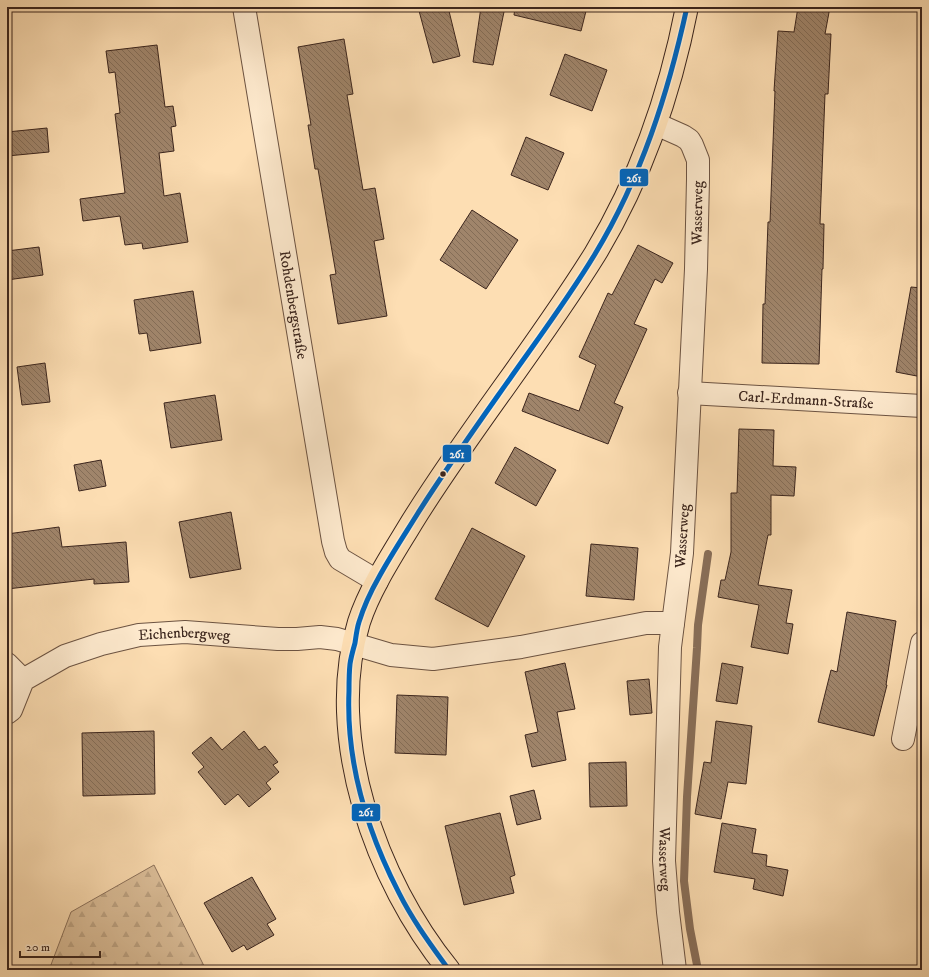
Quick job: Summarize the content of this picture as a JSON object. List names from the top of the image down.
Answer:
{
  "streets": {
    "street": [
      "Wasserweg",
      "Rohdenbergstraße",
      "Carl-Erdmann-Straße",
      "Eichenbergweg"
    ]
  },
  "crossings": [
    ["Wasserweg", "Carl-Erdmann-Straße"],
    ["Wasserweg", "Eichenbergweg"]
  ],
  "lines": ["transit line 261"],
  "scale_bar": "20 m"
}
